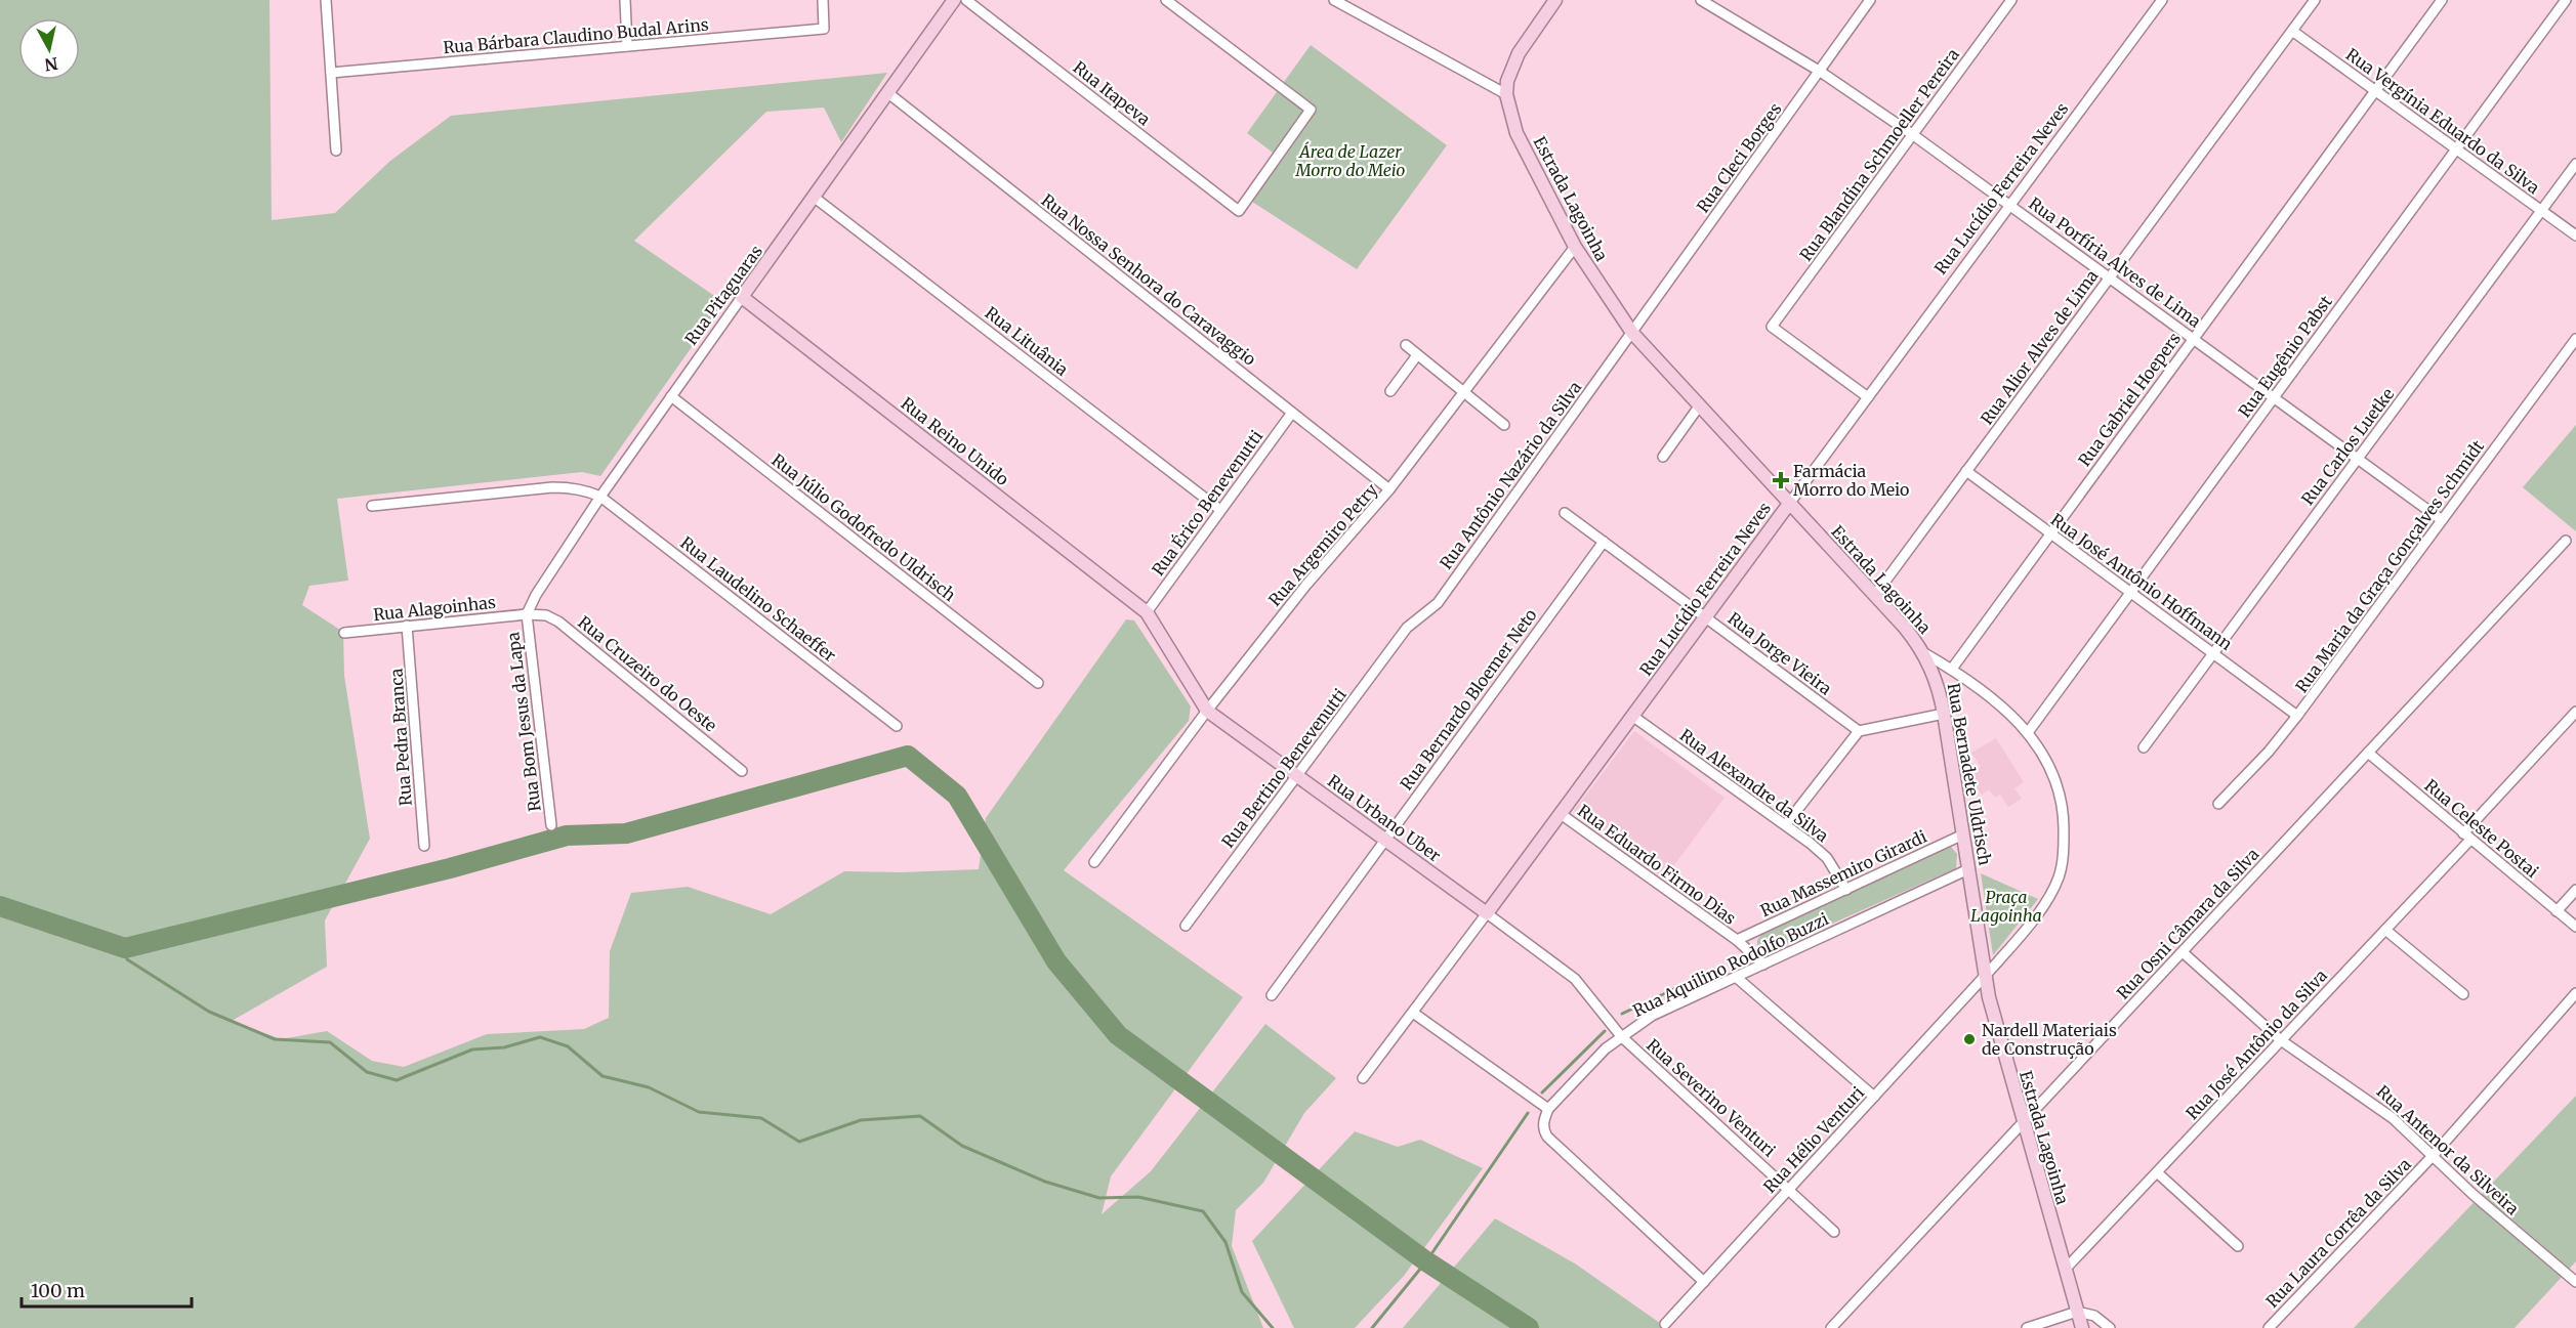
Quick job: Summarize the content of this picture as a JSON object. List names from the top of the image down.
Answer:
{
  "streets": {
    "street": [
      "Rua Bárbara Claudino Budal Arins",
      "Rua Itapeva",
      "Rua Vergínia Eduardo da Silva",
      "Rua Blandina Schmoeller Pereira",
      "Rua Cleci Borges",
      "Rua Lucídio Ferreira Neves",
      "Estrada Lagoinha",
      "Rua Porfíria Alves de Lima",
      "Rua Nossa Senhora do Caravaggio",
      "Rua Pitaguaras",
      "Rua Lituânia",
      "Rua Alior Alves de Lima",
      "Rua Eugênio Pabst",
      "Rua Gabriel Hoepers",
      "Rua Reino Unido",
      "Rua Carlos Luetke",
      "Rua Antônio Nazário da Silva",
      "Rua Érico Benevenutti",
      "Rua Júlio Godofredo Uldrisch",
      "Rua Argemiro Petry",
      "Rua Maria da Graça Gonçalves Schmidt",
      "Rua José Antônio Hoffmann",
      "Rua Laudelino Schaeffer",
      "Rua Alagoinhas",
      "Rua Jorge Vieira",
      "Rua Cruzeiro do Oeste",
      "Rua Bernardo Bloemer Neto",
      "Rua Bom Jesus da Lapa",
      "Rua Pedra Branca",
      "Rua Bertino Benevenutti",
      "Rua Bernadete Uldrisch",
      "Rua Alexandre da Silva",
      "Rua Urbano Uber",
      "Rua Celeste Postai",
      "Rua Eduardo Firmo Dias",
      "Rua Massemiro Girardi",
      "Rua Osni Câmara da Silva",
      "Rua Aquilino Rodolfo Buzzi",
      "Rua José Antônio da Silva",
      "Rua Severino Venturi",
      "Rua Hélio Venturi",
      "Rua Antenor da Silveira",
      "Rua Laura Corrêa da Silva"
    ]
  },
  "crossings": [
    ["Rua Vergínia Eduardo da Silva", "Rua Alior Alves de Lima"],
    ["Rua Vergínia Eduardo da Silva", "Rua Eugênio Pabst"],
    ["Rua Vergínia Eduardo da Silva", "Rua Gabriel Hoepers"],
    ["Rua Vergínia Eduardo da Silva", "Rua Carlos Luetke"],
    ["Rua Blandina Schmoeller Pereira", "Rua Lucídio Ferreira Neves"],
    ["Rua Blandina Schmoeller Pereira", "Rua Porfíria Alves de Lima"],
    ["Rua Cleci Borges", "Estrada Lagoinha"],
    ["Rua Cleci Borges", "Rua Porfíria Alves de Lima"],
    ["Rua Cleci Borges", "Rua Antônio Nazário da Silva"],
    ["Rua Lucídio Ferreira Neves", "Estrada Lagoinha"],
    ["Rua Lucídio Ferreira Neves", "Rua Porfíria Alves de Lima"],
    ["Rua Lucídio Ferreira Neves", "Rua Jorge Vieira"],
    ["Rua Lucídio Ferreira Neves", "Rua Alexandre da Silva"],
    ["Rua Lucídio Ferreira Neves", "Rua Urbano Uber"],
    ["Rua Lucídio Ferreira Neves", "Rua Eduardo Firmo Dias"],
    ["Estrada Lagoinha", "Rua Alior Alves de Lima"],
    ["Estrada Lagoinha", "Rua Eugênio Pabst"],
    ["Estrada Lagoinha", "Rua Gabriel Hoepers"],
    ["Estrada Lagoinha", "Rua Antônio Nazário da Silva"],
    ["Estrada Lagoinha", "Rua Argemiro Petry"],
    ["Estrada Lagoinha", "Rua Bernadete Uldrisch"],
    ["Estrada Lagoinha", "Rua Osni Câmara da Silva"],
    ["Estrada Lagoinha", "Rua José Antônio da Silva"],
    ["Estrada Lagoinha", "Rua Hélio Venturi"],
    ["Rua Porfíria Alves de Lima", "Rua Alior Alves de Lima"],
    ["Rua Porfíria Alves de Lima", "Rua Eugênio Pabst"],
    ["Rua Porfíria Alves de Lima", "Rua Gabriel Hoepers"],
    ["Rua Porfíria Alves de Lima", "Rua Carlos Luetke"],
    ["Rua Porfíria Alves de Lima", "Rua Maria da Graça Gonçalves Schmidt"],
    ["Rua Nossa Senhora do Caravaggio", "Rua Pitaguaras"],
    ["Rua Nossa Senhora do Caravaggio", "Rua Érico Benevenutti"],
    ["Rua Nossa Senhora do Caravaggio", "Rua Argemiro Petry"],
    ["Rua Pitaguaras", "Rua Lituânia"],
    ["Rua Pitaguaras", "Rua Reino Unido"],
    ["Rua Pitaguaras", "Rua Júlio Godofredo Uldrisch"],
    ["Rua Pitaguaras", "Rua Laudelino Schaeffer"],
    ["Rua Pitaguaras", "Rua Alagoinhas"],
    ["Rua Pitaguaras", "Rua Cruzeiro do Oeste"],
    ["Rua Pitaguaras", "Rua Bom Jesus da Lapa"],
    ["Rua Lituânia", "Rua Érico Benevenutti"],
    ["Rua Alior Alves de Lima", "Rua José Antônio Hoffmann"],
    ["Rua Eugênio Pabst", "Rua José Antônio Hoffmann"],
    ["Rua Gabriel Hoepers", "Rua José Antônio Hoffmann"],
    ["Rua Reino Unido", "Rua Érico Benevenutti"],
    ["Rua Reino Unido", "Rua Urbano Uber"],
    ["Rua Carlos Luetke", "Rua José Antônio Hoffmann"],
    ["Rua Antônio Nazário da Silva", "Rua Bertino Benevenutti"],
    ["Rua Érico Benevenutti", "Rua Urbano Uber"],
    ["Rua Argemiro Petry", "Rua Urbano Uber"],
    ["Rua Maria da Graça Gonçalves Schmidt", "Rua José Antônio Hoffmann"],
    ["Rua Alagoinhas", "Rua Cruzeiro do Oeste"],
    ["Rua Alagoinhas", "Rua Bom Jesus da Lapa"],
    ["Rua Alagoinhas", "Rua Pedra Branca"],
    ["Rua Jorge Vieira", "Rua Bernardo Bloemer Neto"],
    ["Rua Cruzeiro do Oeste", "Rua Bom Jesus da Lapa"],
    ["Rua Bernardo Bloemer Neto", "Rua Urbano Uber"],
    ["Rua Bertino Benevenutti", "Rua Urbano Uber"],
    ["Rua Bernadete Uldrisch", "Rua Massemiro Girardi"],
    ["Rua Bernadete Uldrisch", "Rua Aquilino Rodolfo Buzzi"],
    ["Rua Bernadete Uldrisch", "Rua Hélio Venturi"],
    ["Rua Alexandre da Silva", "Rua Massemiro Girardi"],
    ["Rua Urbano Uber", "Rua Aquilino Rodolfo Buzzi"],
    ["Rua Urbano Uber", "Rua Severino Venturi"],
    ["Rua Celeste Postai", "Rua Osni Câmara da Silva"],
    ["Rua Celeste Postai", "Rua José Antônio da Silva"],
    ["Rua Eduardo Firmo Dias", "Rua Massemiro Girardi"],
    ["Rua Eduardo Firmo Dias", "Rua Aquilino Rodolfo Buzzi"],
    ["Rua Osni Câmara da Silva", "Rua Antenor da Silveira"],
    ["Rua Aquilino Rodolfo Buzzi", "Rua Severino Venturi"],
    ["Rua José Antônio da Silva", "Rua Antenor da Silveira"],
    ["Rua Severino Venturi", "Rua Hélio Venturi"],
    ["Rua Antenor da Silveira", "Rua Laura Corrêa da Silva"]
  ],
  "parks": ["Área de Lazer Morro do Meio", "Praça Lagoinha"],
  "places": {
    "health": ["Farmácia Morro do Meio"],
    "other": ["Nardell Materiais de Construção"]
  },
  "scale_bar": "100 m",
  "north": "bottom"
}
